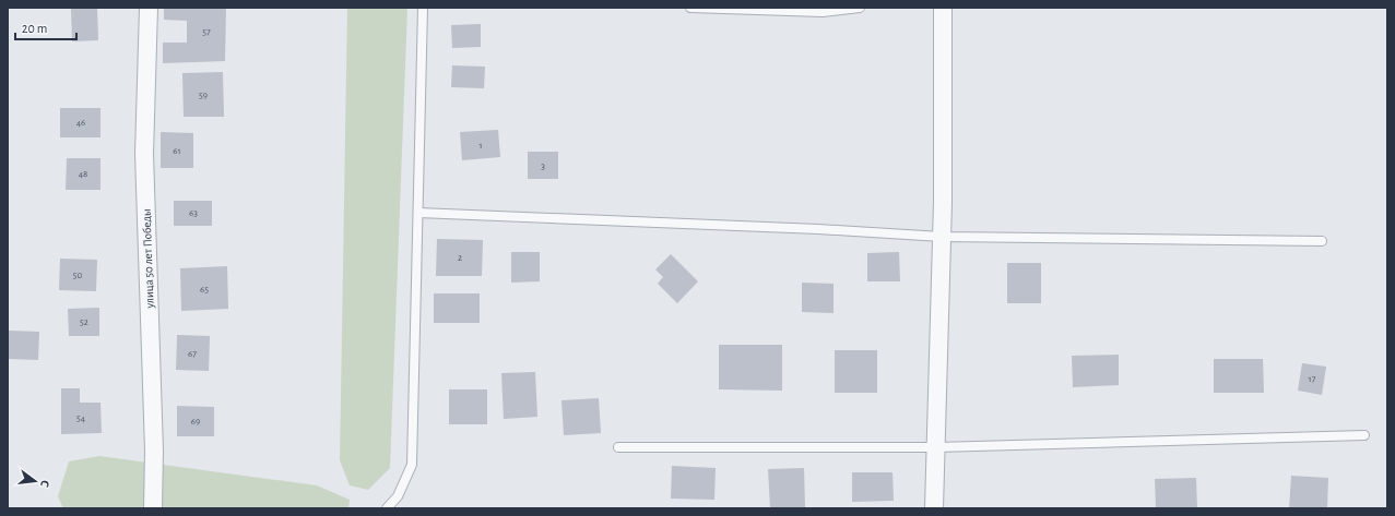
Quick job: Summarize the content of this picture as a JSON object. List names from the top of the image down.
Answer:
{
  "streets": {
    "street": ["улица 50 лет Победы"]
  },
  "house_numbers": [
    "57",
    "59",
    "46",
    "1",
    "61",
    "3",
    "48",
    "63",
    "2",
    "50",
    "65",
    "52",
    "67",
    "17",
    "54",
    "69"
  ],
  "scale_bar": "20 m",
  "north": "right"
}
